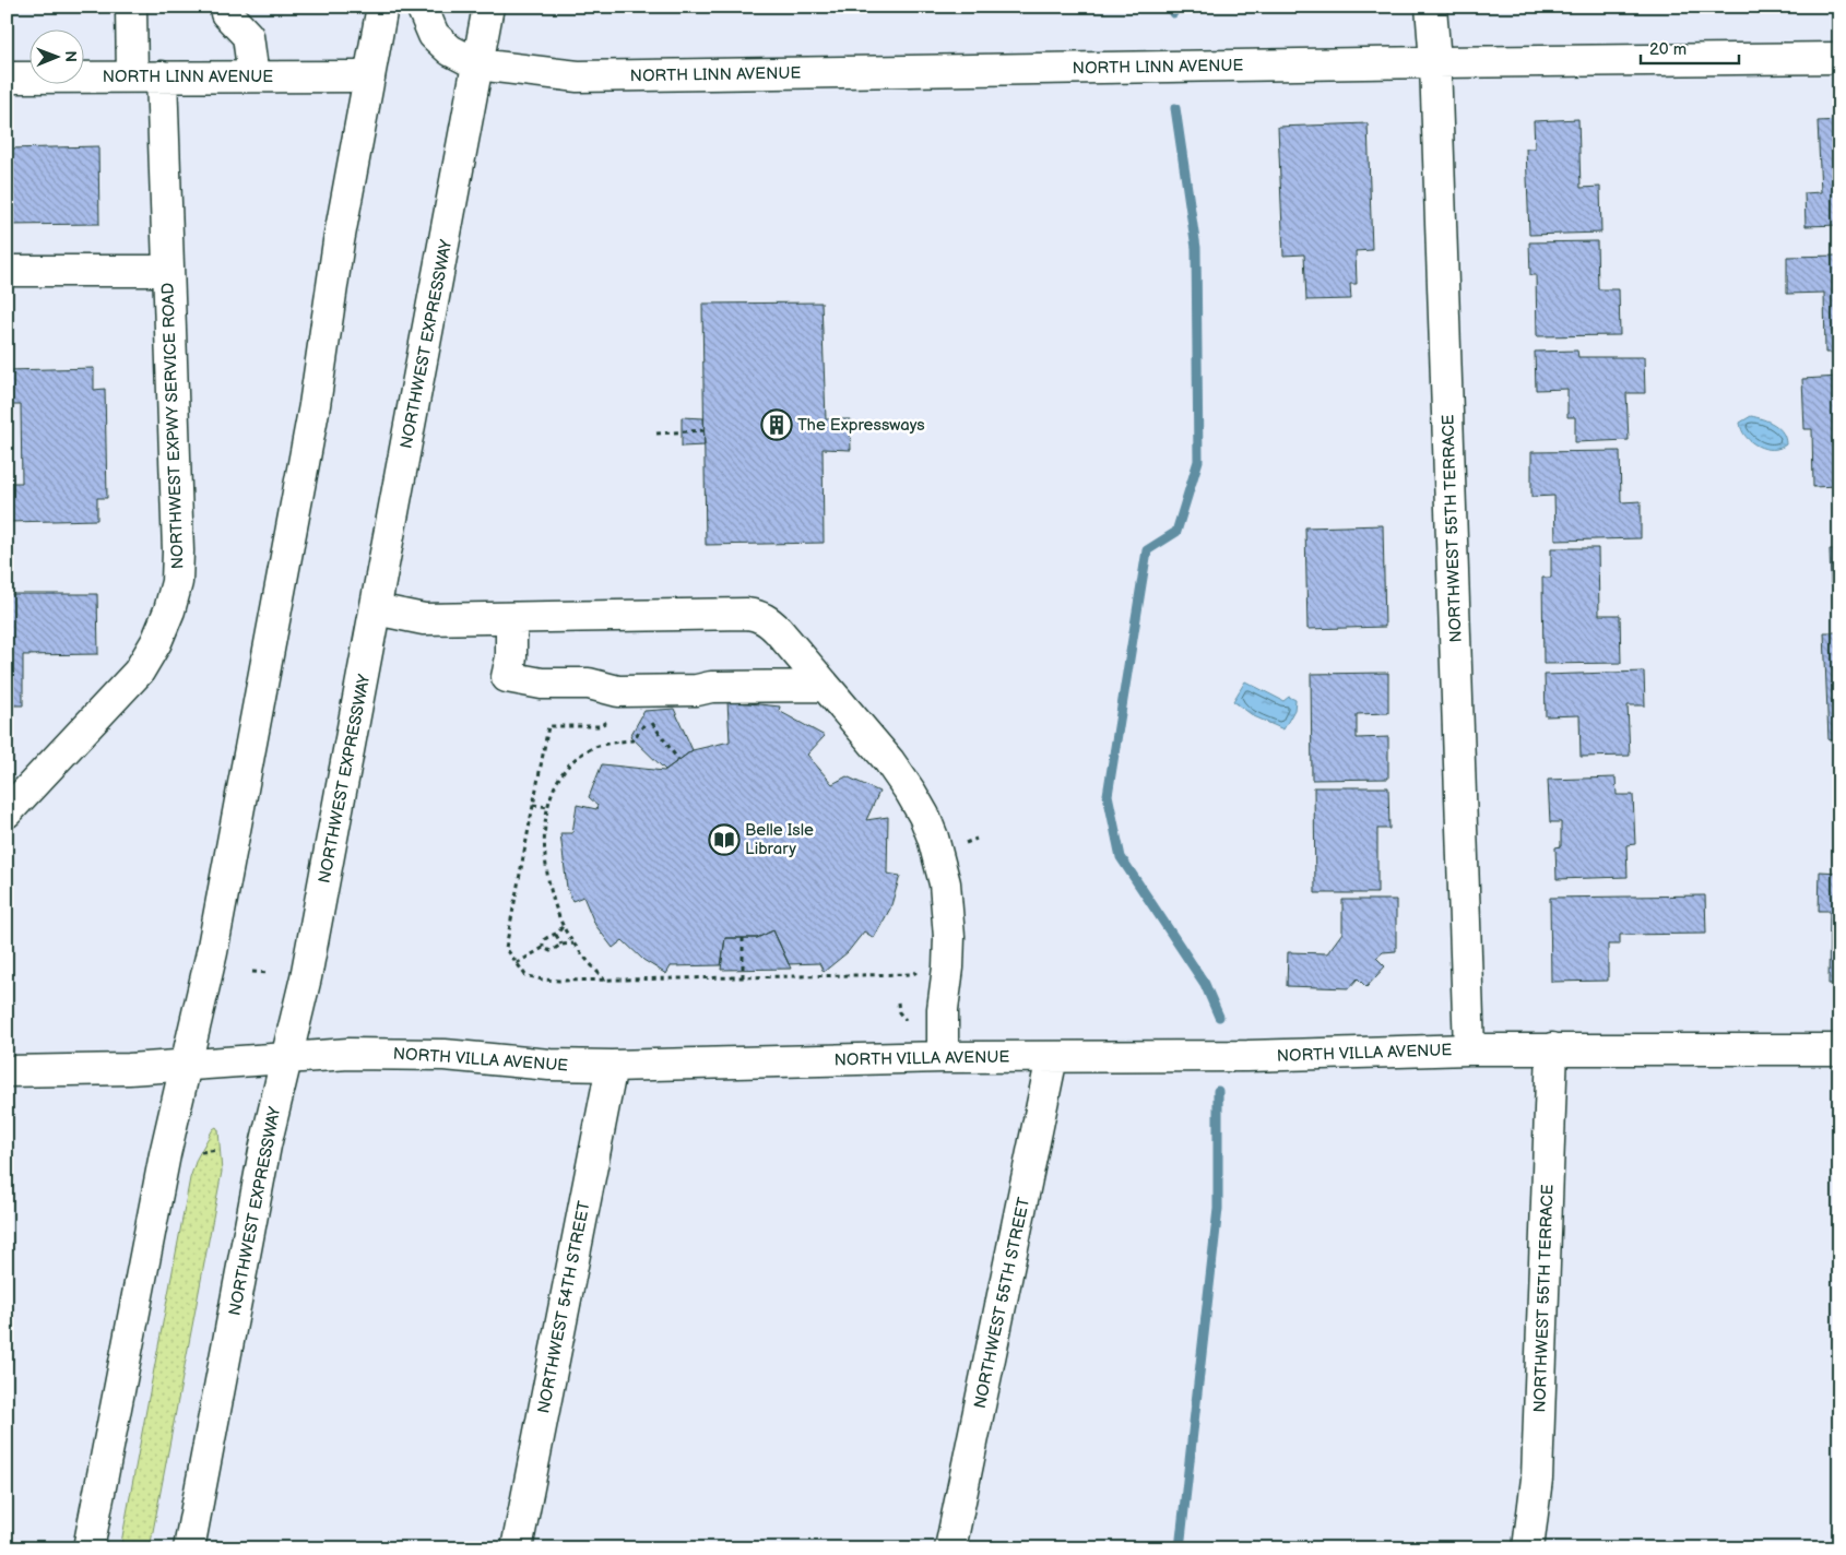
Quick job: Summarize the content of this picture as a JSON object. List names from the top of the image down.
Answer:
{
  "streets": {
    "main road": [
      "NORTH LINN AVENUE",
      "NORTHWEST EXPRESSWAY",
      "NORTHWEST EXPWY SERVICE ROAD",
      "NORTHWEST 55TH TERRACE",
      "NORTH VILLA AVENUE",
      "NORTHWEST 55TH STREET",
      "NORTHWEST 54TH STREET"
    ]
  },
  "crossings": [
    ["NORTH LINN AVENUE", "NORTHWEST EXPRESSWAY"],
    ["NORTH LINN AVENUE", "NORTHWEST EXPWY SERVICE ROAD"],
    ["NORTH LINN AVENUE", "NORTHWEST 55TH TERRACE"],
    ["NORTHWEST EXPRESSWAY", "NORTH VILLA AVENUE"],
    ["NORTHWEST 55TH TERRACE", "NORTH VILLA AVENUE"],
    ["NORTH VILLA AVENUE", "NORTHWEST 55TH STREET"],
    ["NORTH VILLA AVENUE", "NORTHWEST 54TH STREET"]
  ],
  "places": {
    "building": ["The Expressways"],
    "library": ["Belle Isle Library"]
  },
  "scale_bar": "20 m",
  "north": "right"
}
